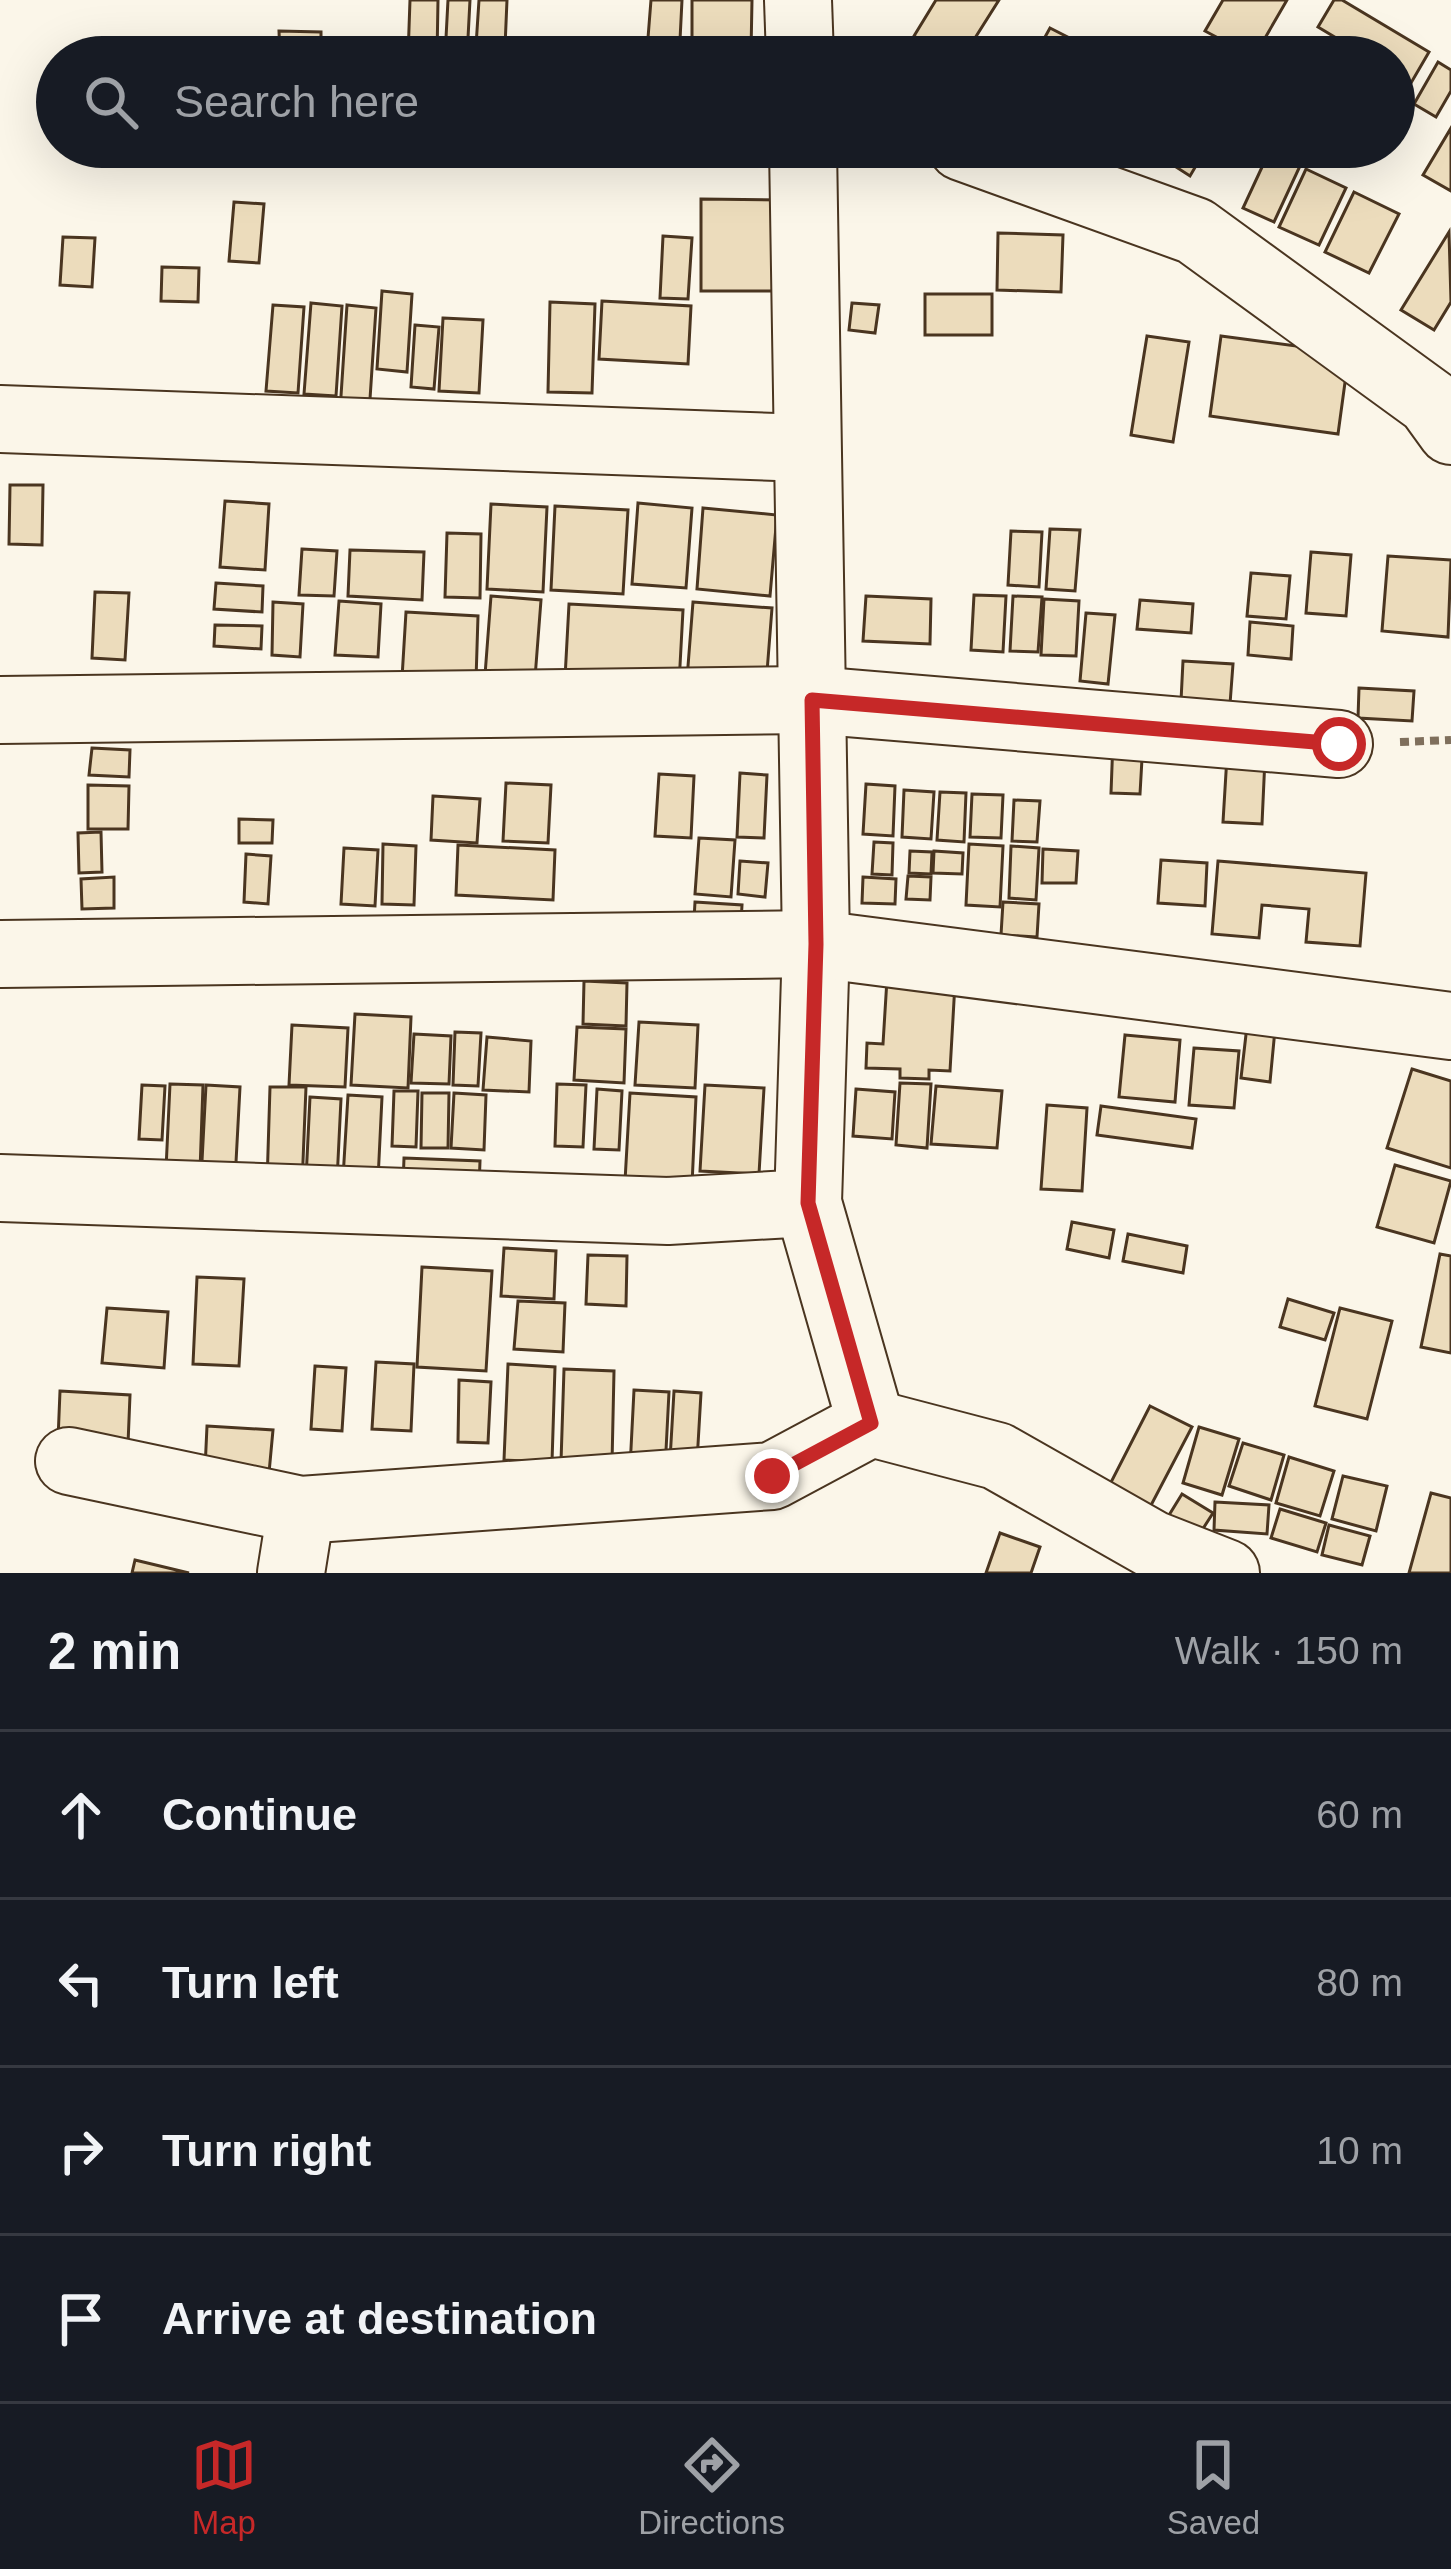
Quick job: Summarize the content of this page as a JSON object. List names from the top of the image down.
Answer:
{
  "page": {
    "search": "Search here",
    "heading": ["2 min", "Walk · 150 m"],
    "list": [
      ["Continue", "60 m"],
      ["Turn left", "80 m"],
      ["Turn right", "10 m"],
      "Arrive at destination"
    ],
    "nav": ["Map", "Directions", "Saved"]
  }
}
